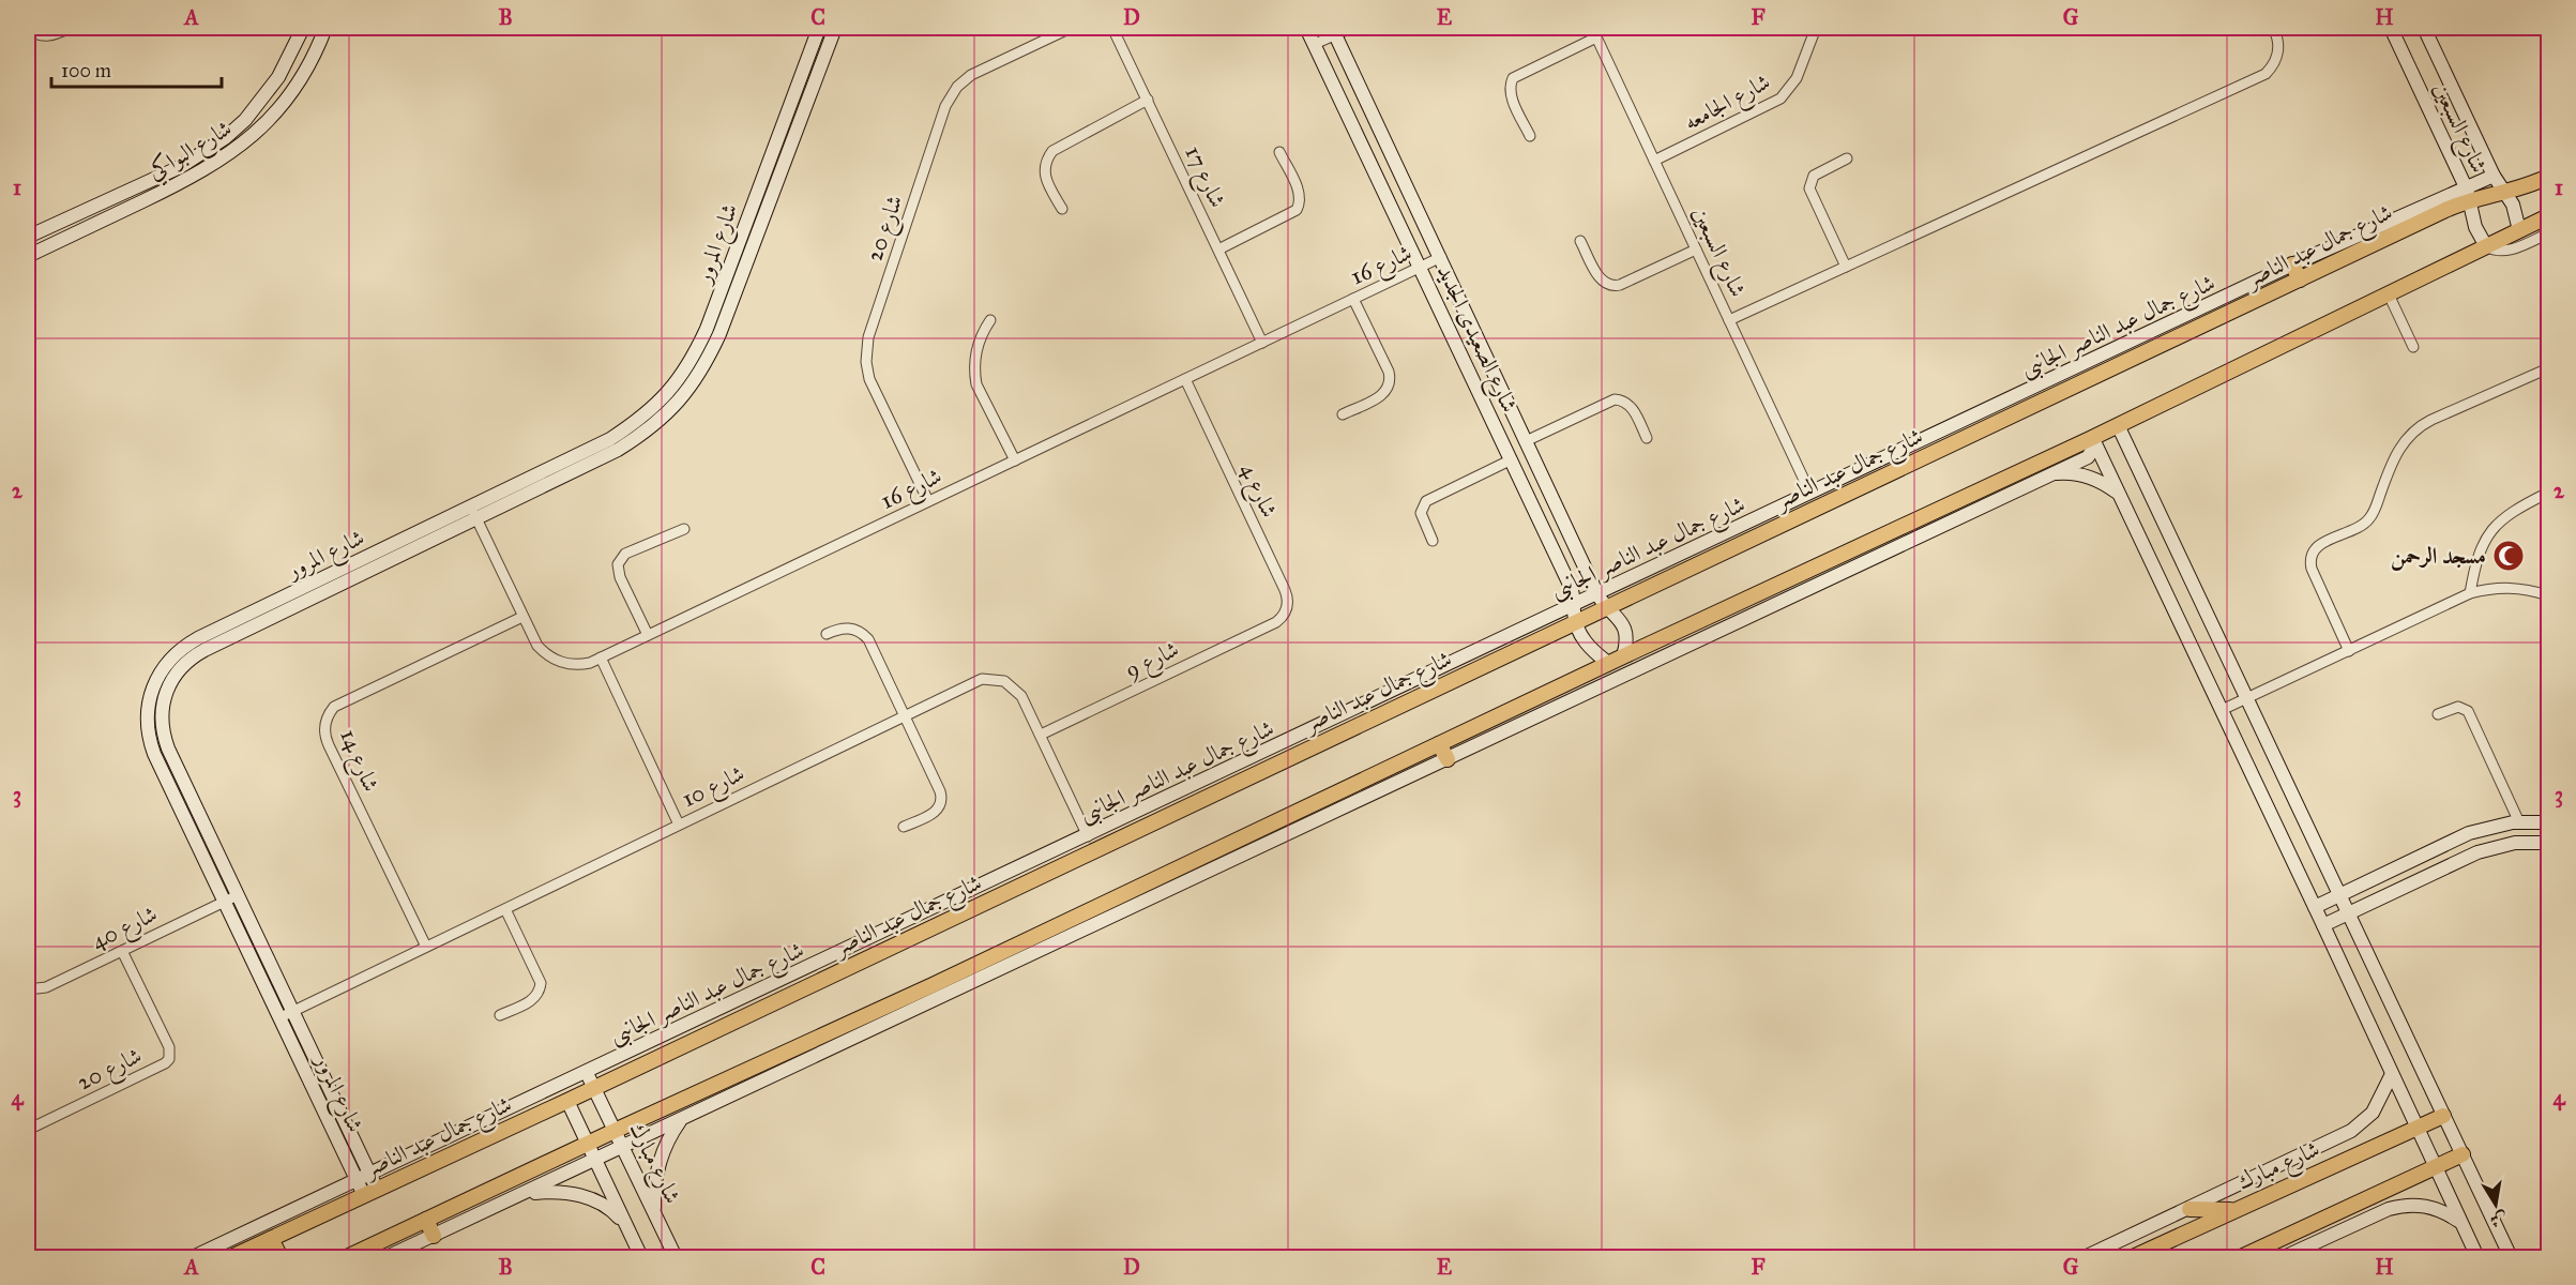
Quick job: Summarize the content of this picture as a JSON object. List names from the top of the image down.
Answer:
{
  "streets": {
    "main road": [
      "شارع السبعين",
      "شارع البواكي",
      "شارع المرور",
      "شارع جمال عبد الناصر",
      "شارع جمال عبد الناصر الجانبى",
      "شارع الصعيدى الجديد",
      "شارع مبارك"
    ],
    "street": [
      "شارع الجامعه",
      "شارع 17",
      "شارع 20",
      "شارع 16",
      "شارع 4",
      "شارع 9",
      "شارع 14",
      "شارع 10",
      "شارع 40"
    ]
  },
  "crossings": [
    ["شارع الجامعه", "شارع السبعين"],
    ["شارع السبعين", "شارع جمال عبد الناصر"],
    ["شارع السبعين", "شارع جمال عبد الناصر الجانبى"],
    ["شارع 17", "شارع 16"],
    ["شارع 20", "شارع 16"],
    ["شارع 20", "شارع 40"],
    ["شارع المرور", "شارع جمال عبد الناصر"],
    ["شارع المرور", "شارع 16"],
    ["شارع المرور", "شارع جمال عبد الناصر الجانبى"],
    ["شارع المرور", "شارع 10"],
    ["شارع المرور", "شارع 40"],
    ["شارع جمال عبد الناصر", "شارع جمال عبد الناصر الجانبى"],
    ["شارع جمال عبد الناصر", "شارع الصعيدى الجديد"],
    ["شارع جمال عبد الناصر", "شارع مبارك"],
    ["شارع 16", "شارع الصعيدى الجديد"],
    ["شارع 16", "شارع 4"],
    ["شارع 16", "شارع 14"],
    ["شارع جمال عبد الناصر الجانبى", "شارع الصعيدى الجديد"],
    ["شارع جمال عبد الناصر الجانبى", "شارع 10"],
    ["شارع جمال عبد الناصر الجانبى", "شارع مبارك"],
    ["شارع 4", "شارع 9"],
    ["شارع 9", "شارع 10"],
    ["شارع 14", "شارع 10"]
  ],
  "places": {
    "mosque": ["مسجد الرحمن"]
  },
  "scale_bar": "100 m",
  "north": "bottom",
  "grid": {
    "columns": [
      "A",
      "B",
      "C",
      "D",
      "E",
      "F",
      "G",
      "H"
    ],
    "rows": [
      "1",
      "2",
      "3",
      "4"
    ]
  }
}
